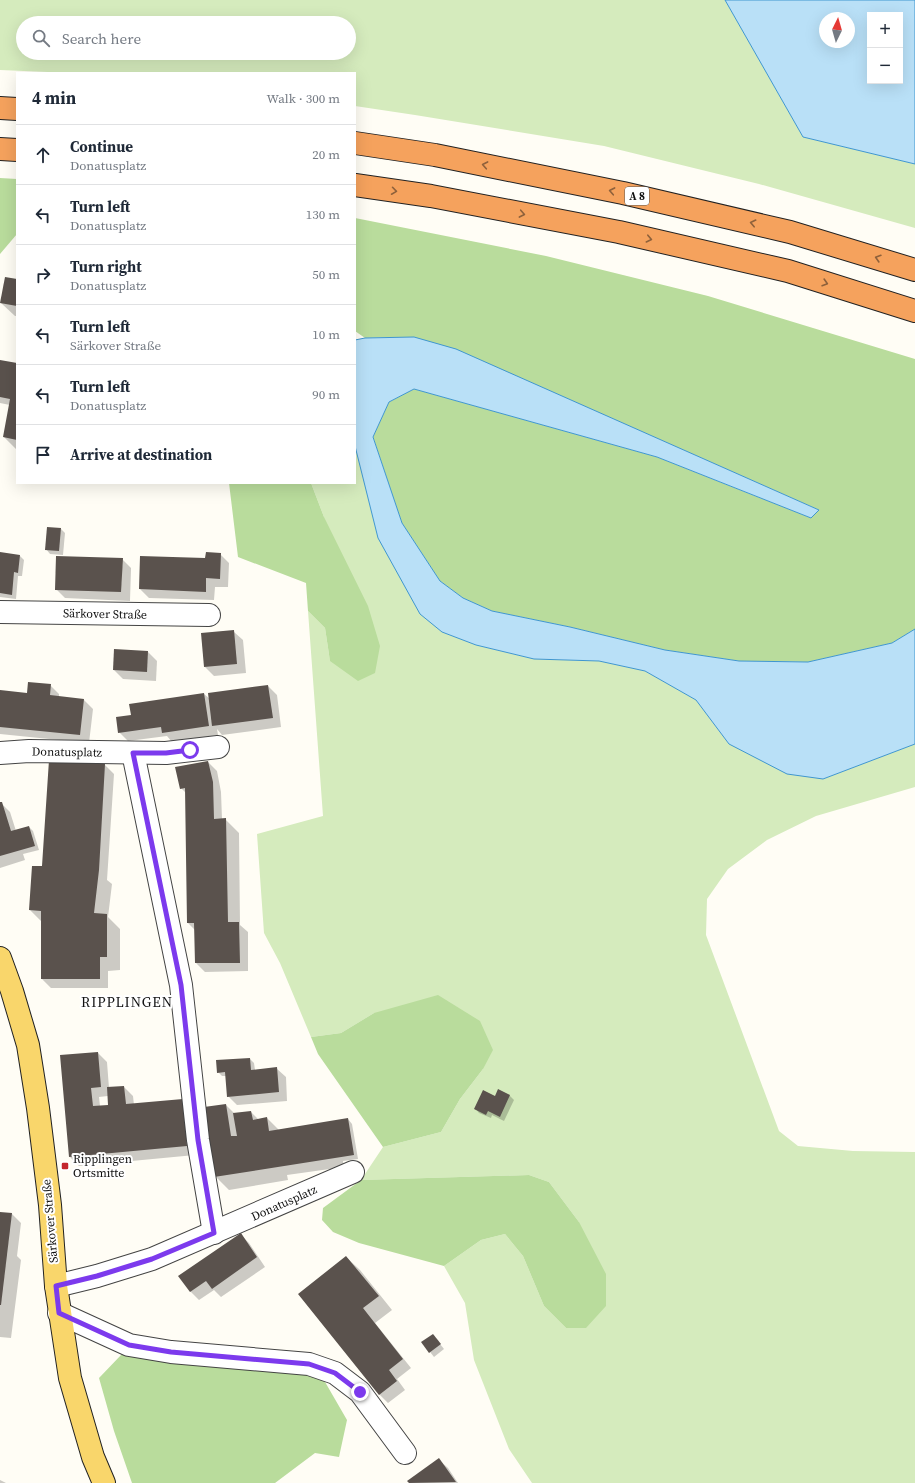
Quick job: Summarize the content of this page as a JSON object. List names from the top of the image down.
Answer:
{
  "streets": {
    "highway": ["A 8"],
    "main road": ["Särkover Straße"],
    "street": ["Donatusplatz"]
  },
  "crossings": [
    ["Särkover Straße", "Donatusplatz"]
  ],
  "districts": ["RIPPLINGEN"],
  "places": {
    "transit": ["Ripplingen Ortsmitte"]
  },
  "north": "top",
  "page": {
    "map_buttons": ["+", "−"],
    "search": "Search here",
    "heading": ["4 min", "Walk · 300 m"],
    "list": [
      ["Continue", "Donatusplatz", "20 m"],
      ["Turn left", "Donatusplatz", "130 m"],
      ["Turn right", "Donatusplatz", "50 m"],
      ["Turn left", "Särkover Straße", "10 m"],
      ["Turn left", "Donatusplatz", "90 m"],
      "Arrive at destination"
    ]
  }
}
